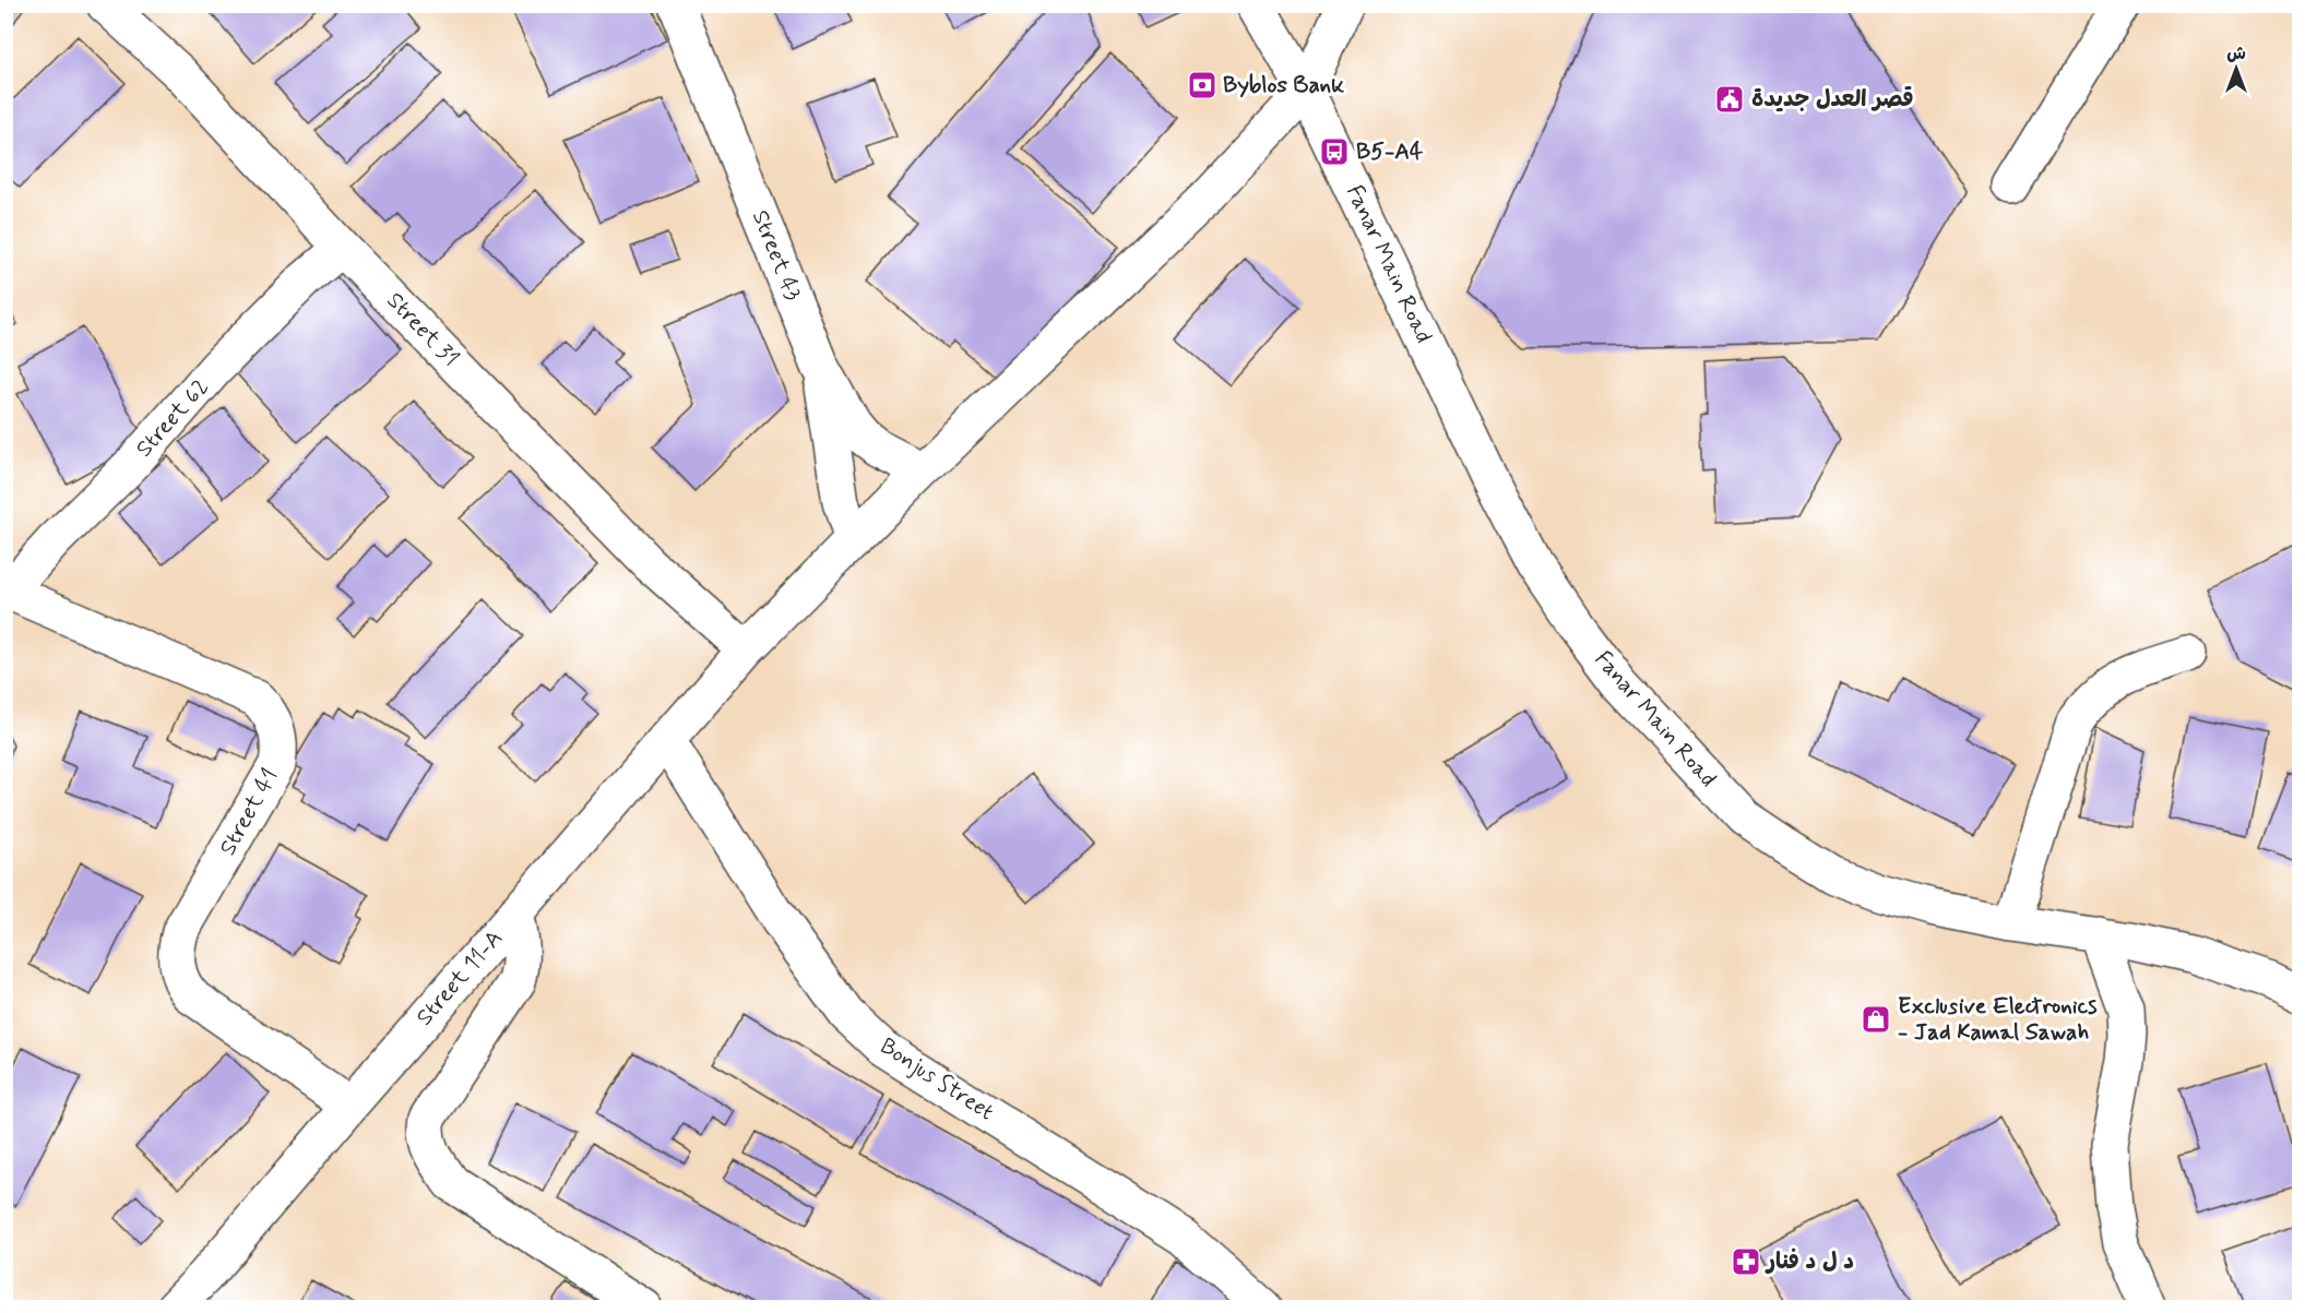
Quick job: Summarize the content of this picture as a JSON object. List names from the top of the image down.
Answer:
{
  "streets": {
    "street": [
      "Street 43",
      "Fanar Main Road",
      "Street 31",
      "Street 62",
      "Street 41",
      "Street 11-A",
      "Bonjus Street"
    ]
  },
  "crossings": [
    ["Street 43", "Street 11-A"],
    ["Fanar Main Road", "Street 11-A"],
    ["Street 31", "Street 62"],
    ["Street 31", "Street 11-A"],
    ["Street 62", "Street 41"],
    ["Street 41", "Street 11-A"],
    ["Street 11-A", "Bonjus Street"]
  ],
  "places": {
    "bank": ["Byblos Bank"],
    "public building": ["قصر العدل جديدة"],
    "bus stop": ["B5-A4"],
    "shop": ["Exclusive Electronics - Jad Kamal Sawah"],
    "pharmacy": ["د ل د فنار"]
  },
  "north": "top"
}
